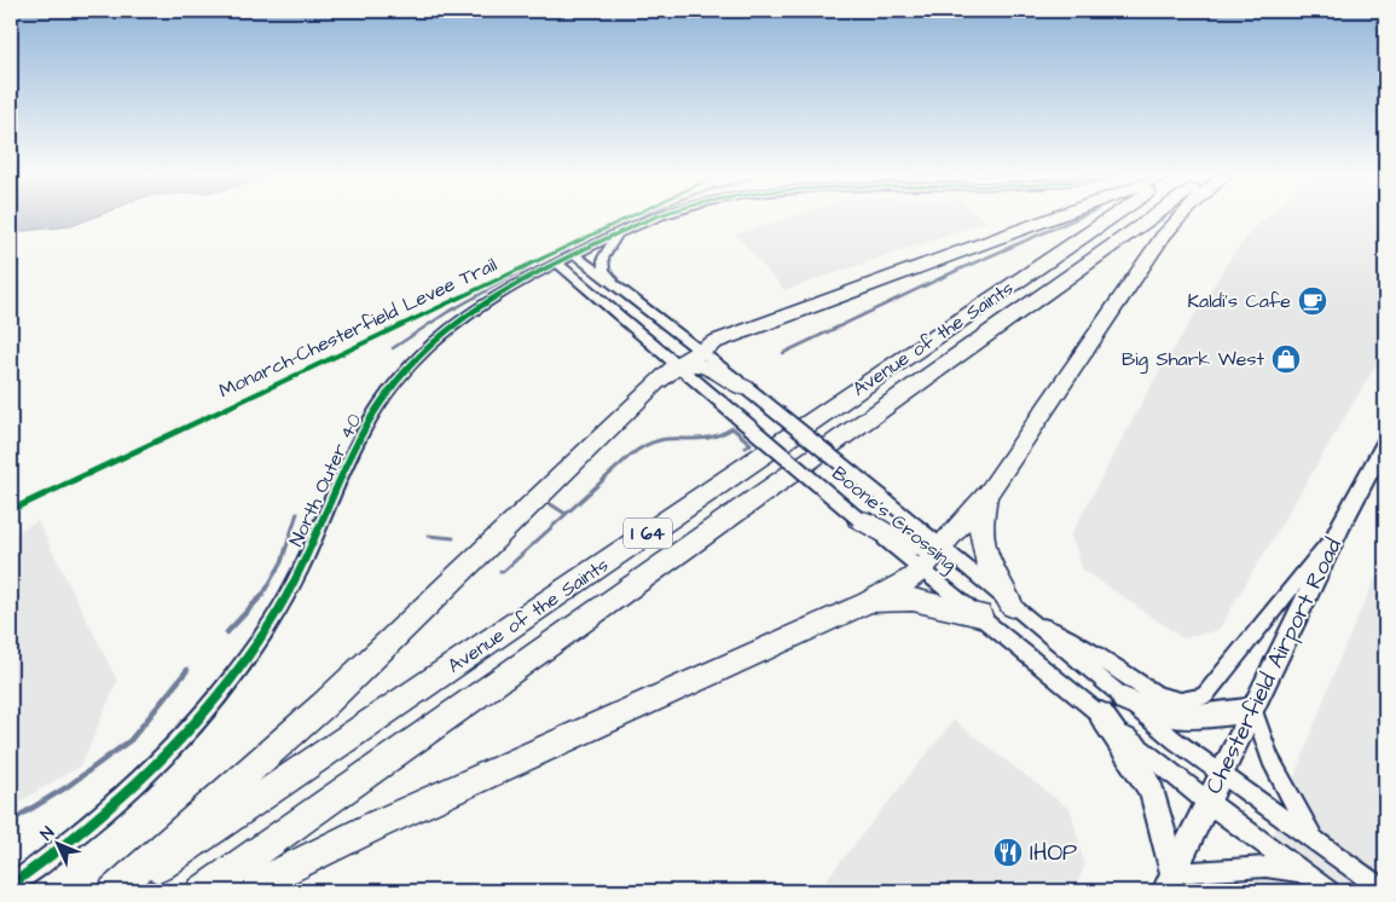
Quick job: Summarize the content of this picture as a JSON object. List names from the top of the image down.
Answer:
{
  "streets": {
    "highway": ["Avenue of the Saints", "I 64"],
    "main road": ["Chesterfield Airport Road"],
    "street": ["North Outer 40", "Boone's Crossing"],
    "cycle path": ["Monarch-Chesterfield Levee Trail"]
  },
  "crossings": [
    ["North Outer 40", "Boone's Crossing"],
    ["Boone's Crossing", "Chesterfield Airport Road"]
  ],
  "places": {
    "cafe": ["Kaldi's Cafe"],
    "shop": ["Big Shark West"],
    "restaurant": ["IHOP"]
  },
  "north": "top left"
}
